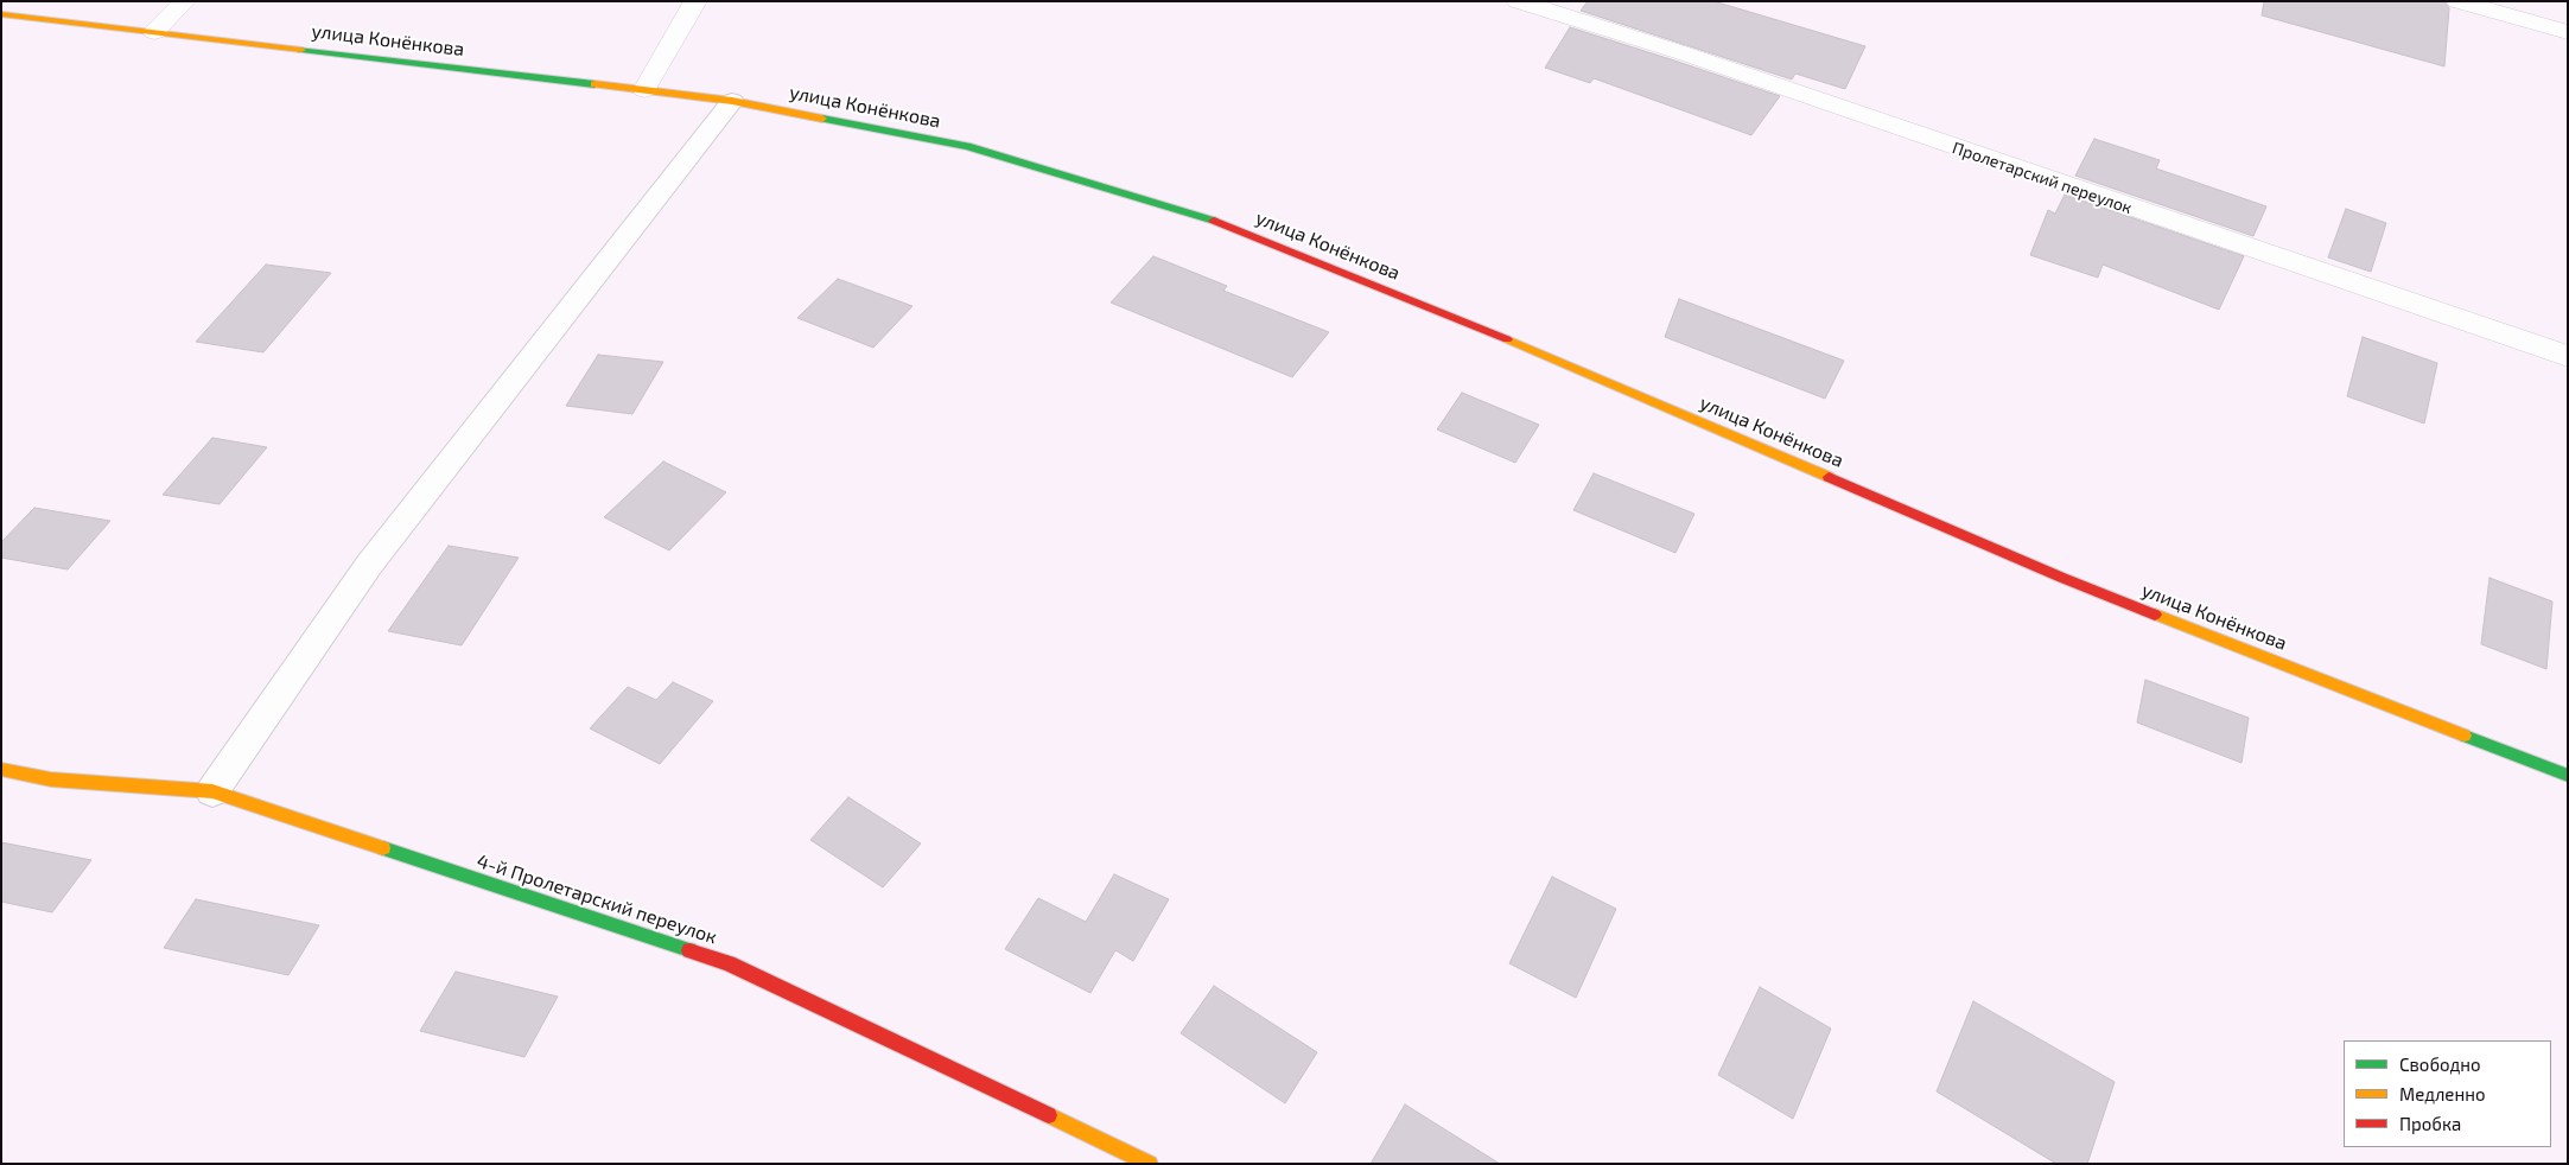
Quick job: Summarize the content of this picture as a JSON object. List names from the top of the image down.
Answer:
{
  "streets": {
    "street": ["улица Конёнкова", "Пролетарский переулок", "4-й Пролетарский переулок"]
  },
  "legend": ["Свободно", "Медленно", "Пробка"]
}
